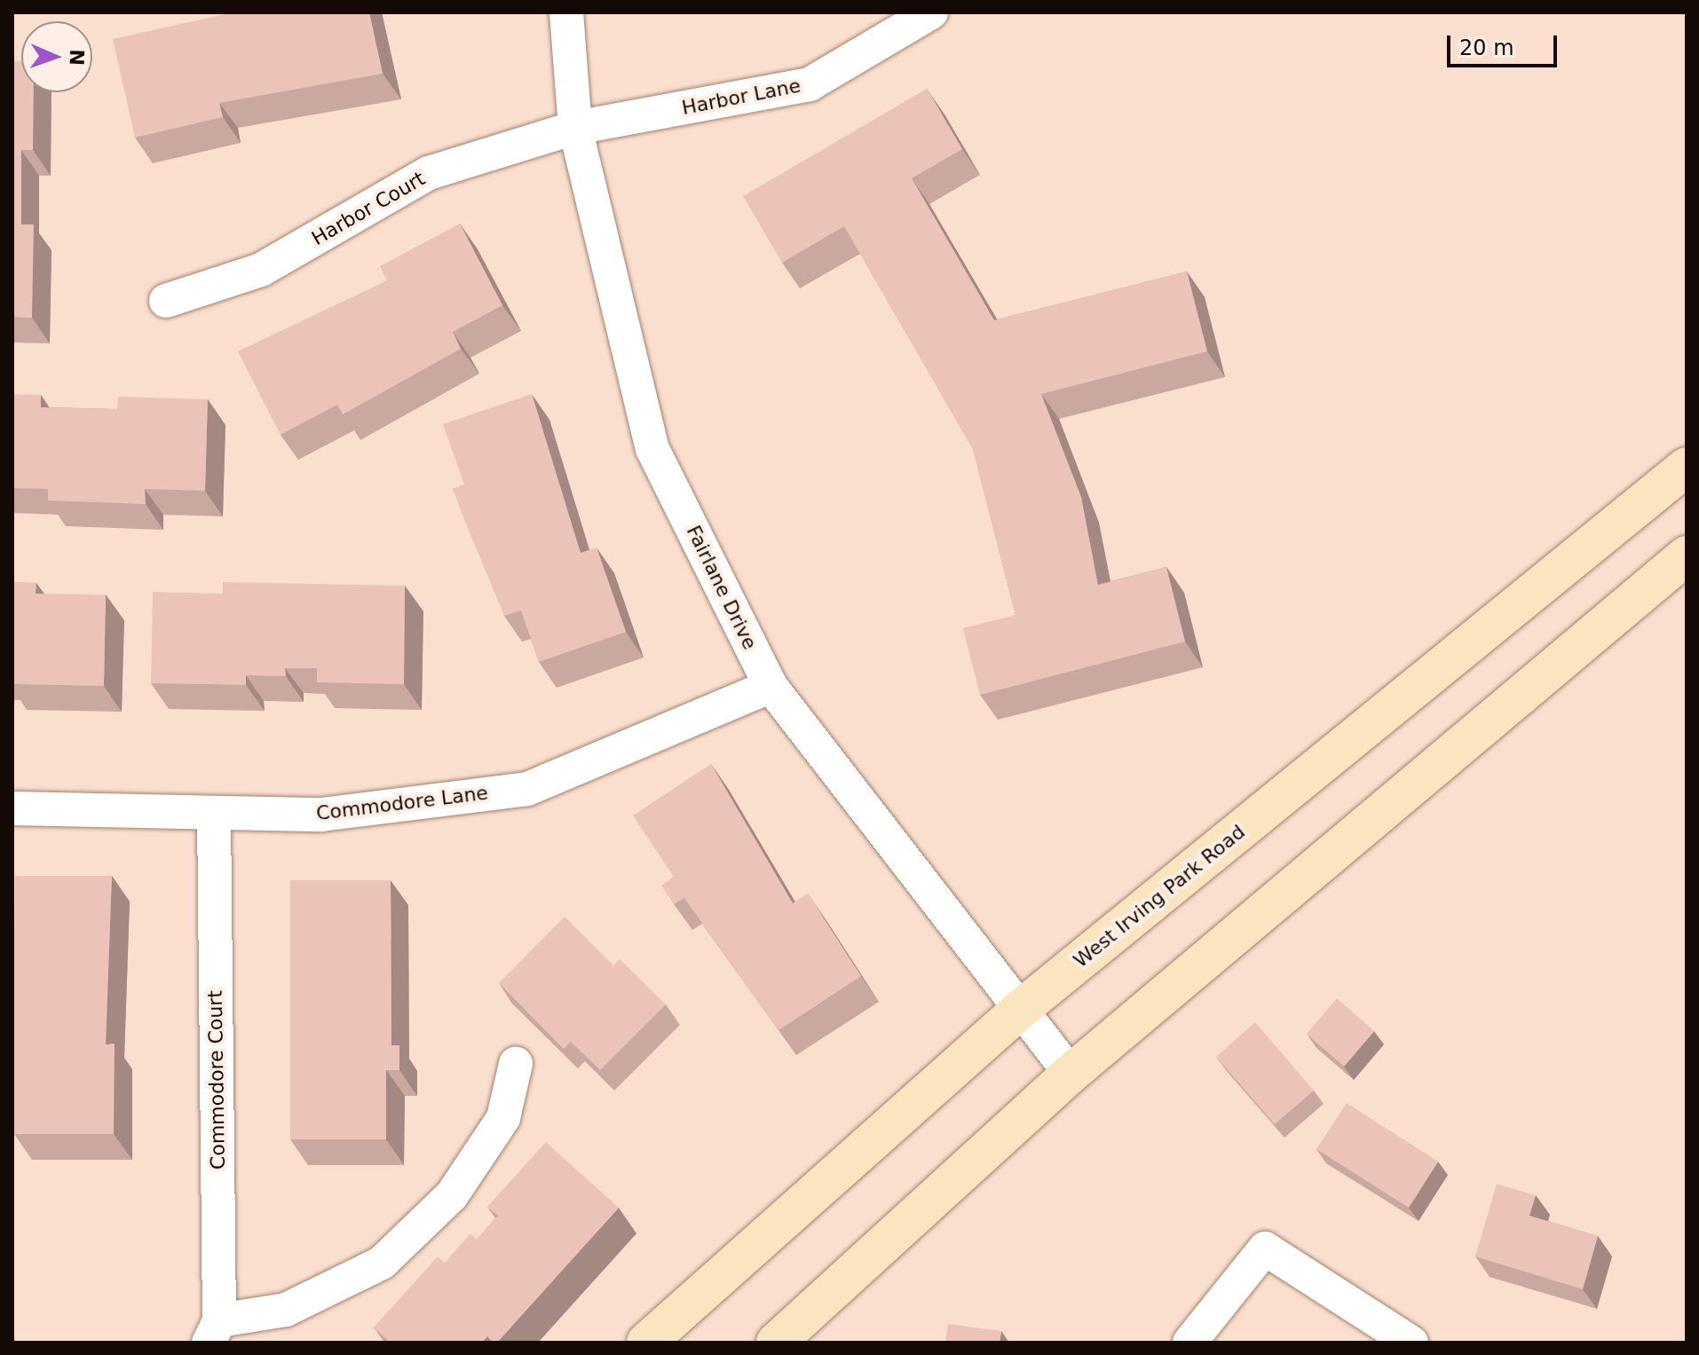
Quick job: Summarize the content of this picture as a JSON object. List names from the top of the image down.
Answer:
{
  "streets": {
    "main road": ["West Irving Park Road"],
    "street": [
      "Harbor Lane",
      "Harbor Court",
      "Fairlane Drive",
      "Commodore Lane",
      "Commodore Court"
    ]
  },
  "crossings": [
    ["Harbor Lane", "Harbor Court"],
    ["Harbor Lane", "Fairlane Drive"],
    ["Harbor Court", "Fairlane Drive"],
    ["Fairlane Drive", "Commodore Lane"],
    ["Fairlane Drive", "West Irving Park Road"],
    ["Commodore Lane", "Commodore Court"]
  ],
  "scale_bar": "20 m",
  "north": "right"
}
